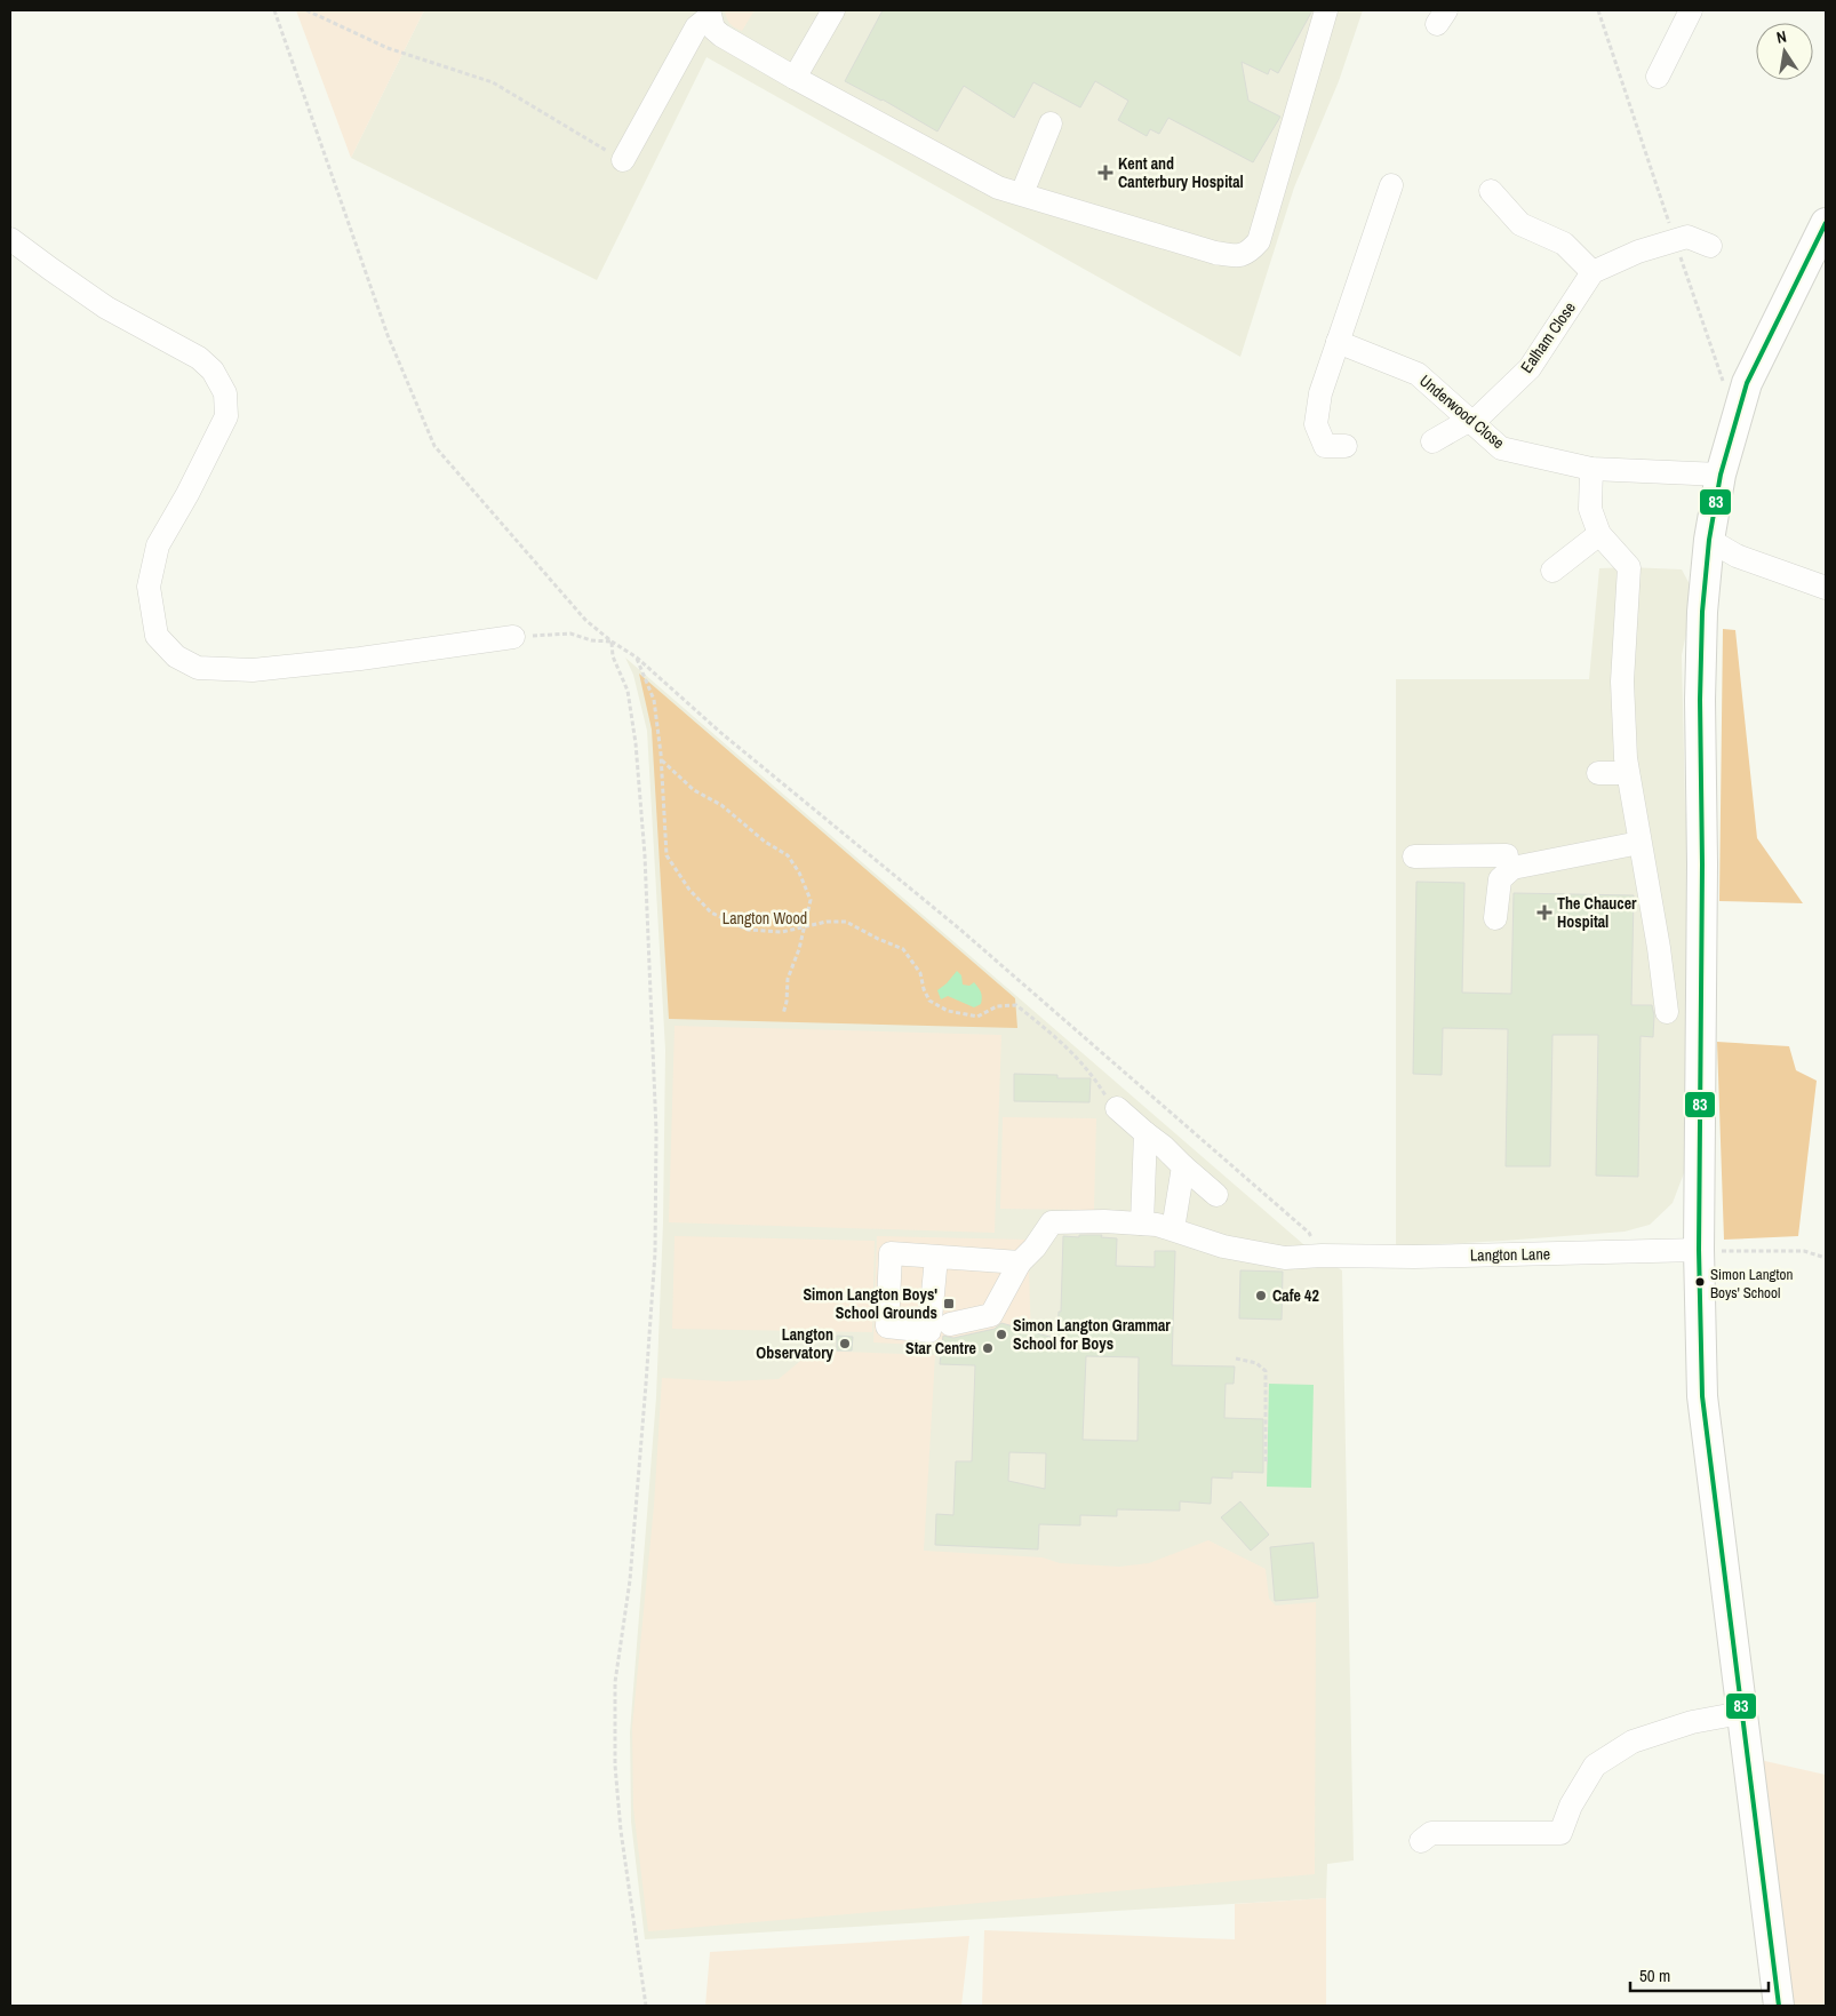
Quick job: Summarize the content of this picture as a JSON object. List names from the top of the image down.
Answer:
{
  "streets": {
    "street": ["Ealham Close", "Underwood Close", "Langton Lane"]
  },
  "crossings": [
    ["Ealham Close", "Underwood Close"]
  ],
  "parks": ["Langton Wood"],
  "places": {
    "health": ["Kent and Canterbury Hospital", "The Chaucer Hospital"],
    "other": [
      "Simon Langton Boys' School",
      "Cafe 42",
      "Simon Langton Grammar School for Boys",
      "Langton Observatory",
      "Star Centre"
    ],
    "transit": ["Simon Langton Boys' School Grounds"]
  },
  "lines": ["transit line 83"],
  "scale_bar": "50 m",
  "north": "top"
}
